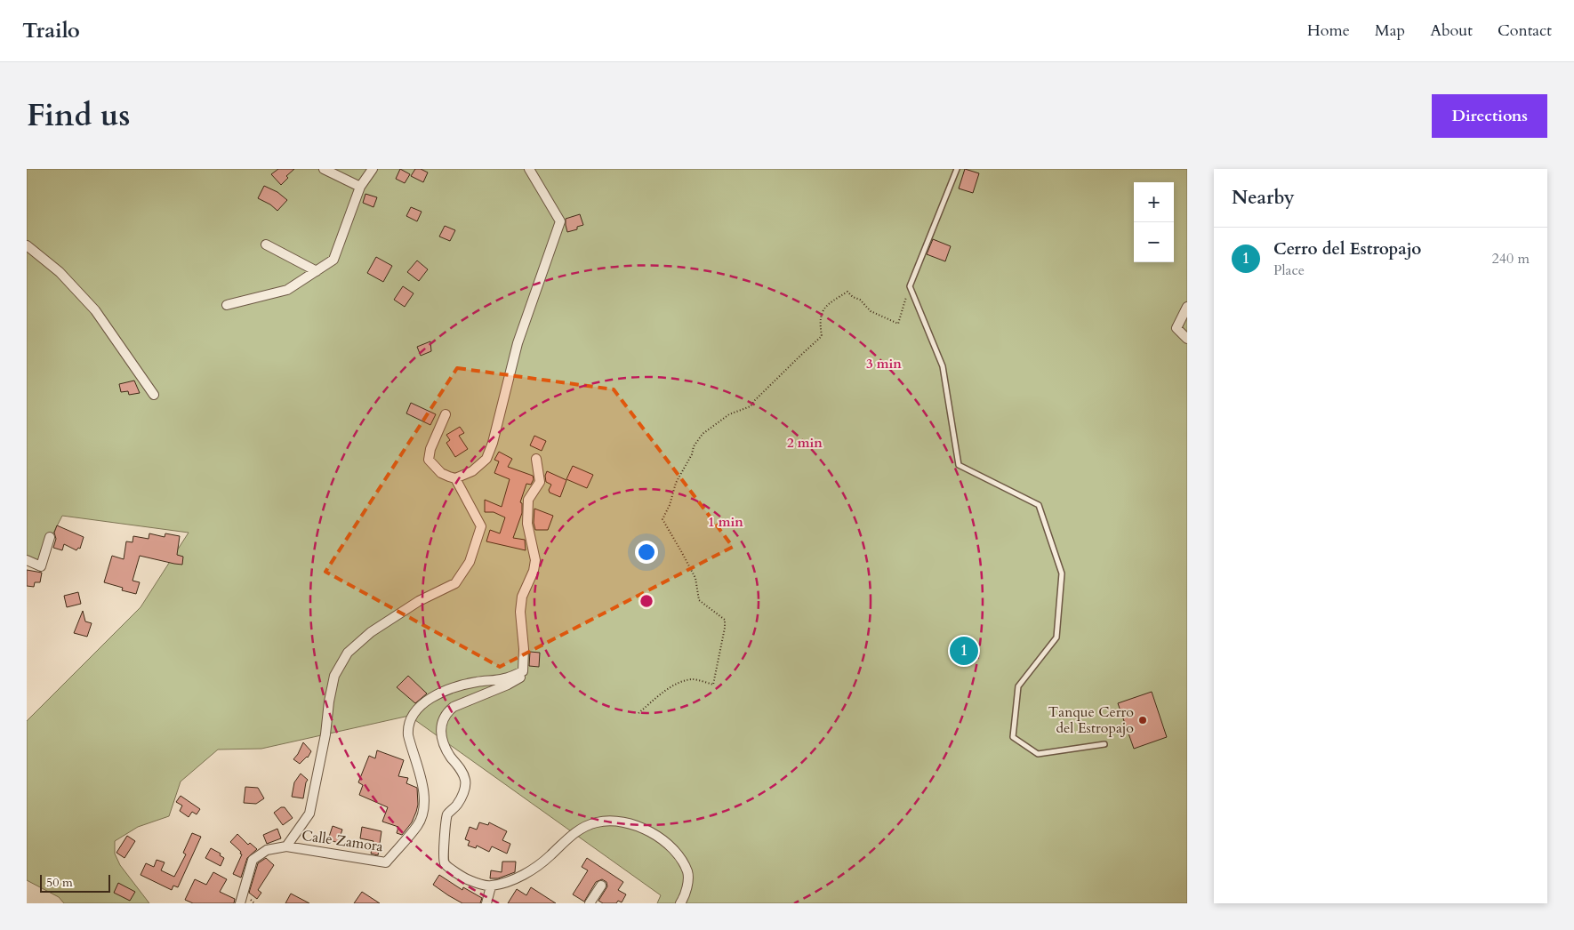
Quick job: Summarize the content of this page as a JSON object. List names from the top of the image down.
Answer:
{
  "streets": {
    "street": ["Calle Zamora"]
  },
  "places": ["Tanque Cerro del Estropajo"],
  "scale_bar": "50 m",
  "page": {
    "header": "Trailo",
    "nav": [
      "Home",
      "Map",
      "About",
      "Contact"
    ],
    "title": "Find us",
    "buttons": "Directions",
    "heading": "Nearby",
    "map_buttons": ["+", "−"],
    "list": [
      {
        "mark": "1",
        "name": "Cerro del Estropajo",
        "note": "Place",
        "value": "240 m"
      }
    ],
    "pins": "1",
    "scale": "50 m"
  },
  "rings": ["3 min", "2 min", "1 min"]
}
